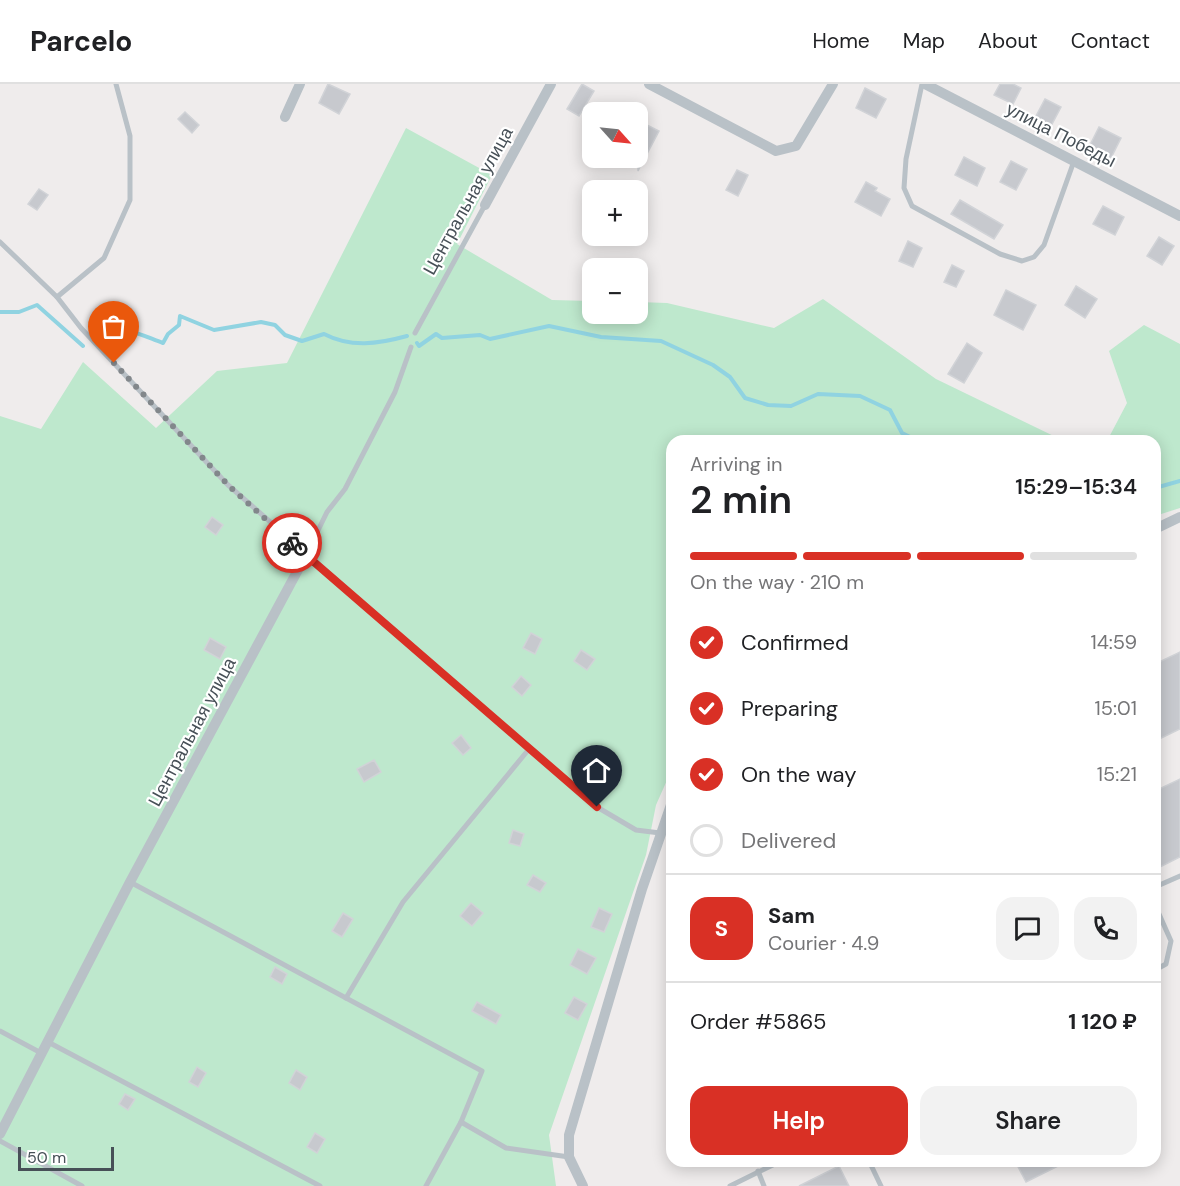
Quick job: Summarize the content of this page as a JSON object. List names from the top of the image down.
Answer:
{
  "streets": {
    "street": ["улица Победы", "Центральная улица"]
  },
  "scale_bar": "50 m",
  "north": "bottom right",
  "page": {
    "header": "Parcelo",
    "nav": [
      "Home",
      "Map",
      "About",
      "Contact"
    ],
    "map_buttons": ["+", "−"],
    "heading": ["2 min", "Arriving in", "15:29–15:34"],
    "panel": [
      "Sam",
      "Courier · 4.9",
      "Order #5865",
      "1 120 ₽"
    ],
    "bar": "On the way · 210 m",
    "list": [
      ["Confirmed", "14:59"],
      ["Preparing", "15:01"],
      ["On the way", "15:21"],
      "Delivered"
    ],
    "round": "S",
    "buttons": ["Help", "Share"],
    "scale": "50 m"
  }
}
